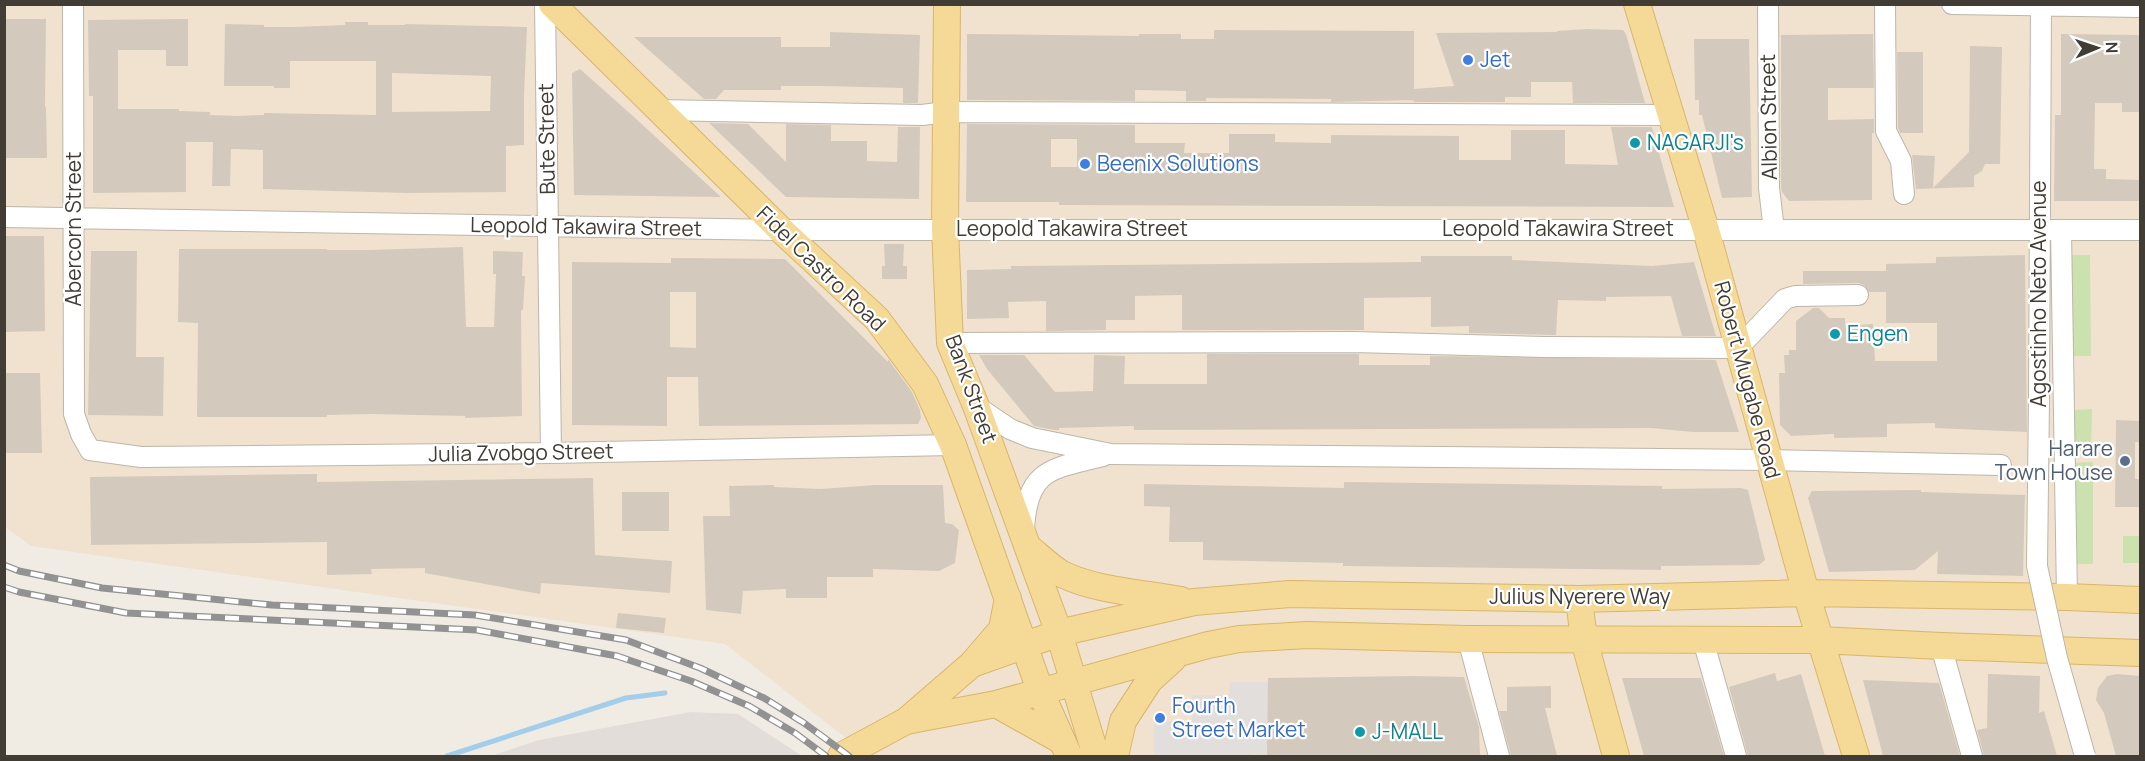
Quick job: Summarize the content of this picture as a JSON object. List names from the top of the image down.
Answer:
{
  "streets": {
    "main road": [
      "Fidel Castro Road",
      "Robert Mugabe Road",
      "Bank Street",
      "Julius Nyerere Way"
    ],
    "street": [
      "Albion Street",
      "Bute Street",
      "Leopold Takawira Street",
      "Abercorn Street",
      "Agostinho Neto Avenue",
      "Julia Zvobgo Street"
    ]
  },
  "crossings": [
    ["Albion Street", "Leopold Takawira Street"],
    ["Bute Street", "Leopold Takawira Street"],
    ["Bute Street", "Julia Zvobgo Street"],
    ["Leopold Takawira Street", "Abercorn Street"],
    ["Leopold Takawira Street", "Fidel Castro Road"],
    ["Leopold Takawira Street", "Agostinho Neto Avenue"],
    ["Leopold Takawira Street", "Robert Mugabe Road"],
    ["Leopold Takawira Street", "Bank Street"],
    ["Abercorn Street", "Julia Zvobgo Street"],
    ["Fidel Castro Road", "Julia Zvobgo Street"],
    ["Fidel Castro Road", "Julius Nyerere Way"],
    ["Robert Mugabe Road", "Julius Nyerere Way"],
    ["Bank Street", "Julius Nyerere Way"]
  ],
  "places": [
    "Jet",
    "NAGARJI's",
    "Beenix Solutions",
    "Engen",
    "Harare Town House",
    "Fourth Street Market",
    "J-MALL"
  ],
  "north": "right"
}
